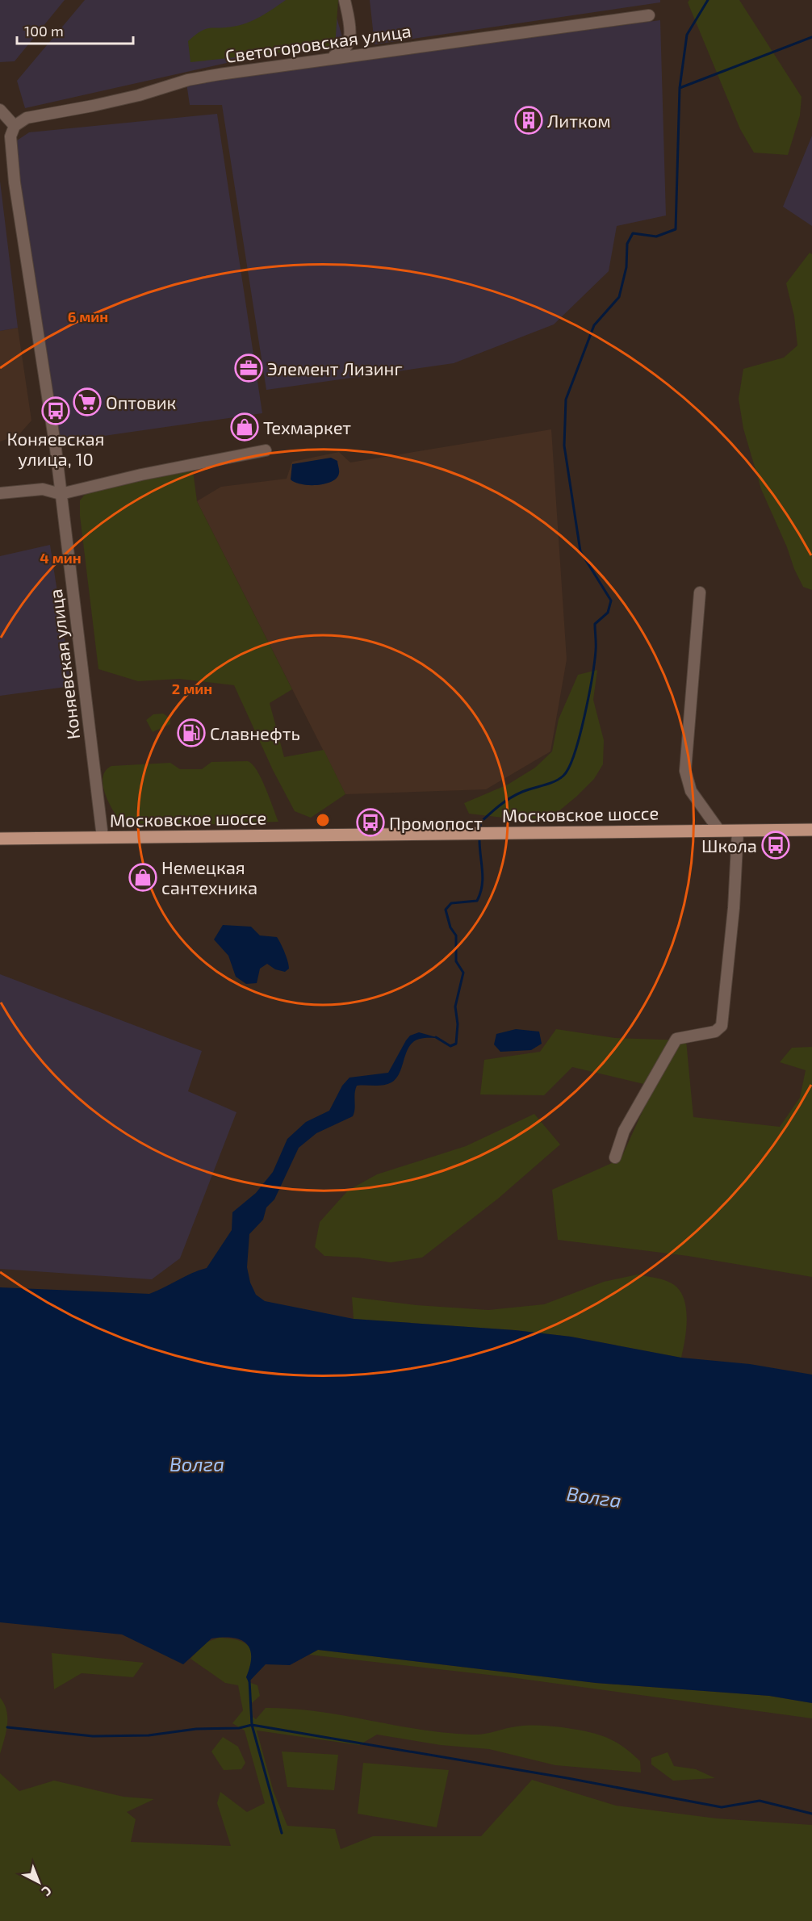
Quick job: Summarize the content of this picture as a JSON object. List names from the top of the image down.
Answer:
{
  "streets": {
    "main road": ["Московское шоссе"],
    "street": ["Светогоровская улица", "Коняевская улица"]
  },
  "crossings": [
    ["Светогоровская улица", "Коняевская улица"],
    ["Коняевская улица", "Московское шоссе"]
  ],
  "water": ["Волга"],
  "places": {
    "building": ["Литком"],
    "office": ["Элемент Лизинг"],
    "supermarket": ["Оптовик"],
    "bus stop": ["Коняевская улица, 10", "Промопост", "Школа"],
    "shop": ["Техмаркет", "Немецкая сантехника"],
    "fuel station": ["Славнефть"]
  },
  "scale_bar": "100 m",
  "north": "bottom right",
  "rings": ["6 мин", "4 мин", "2 мин"]
}
